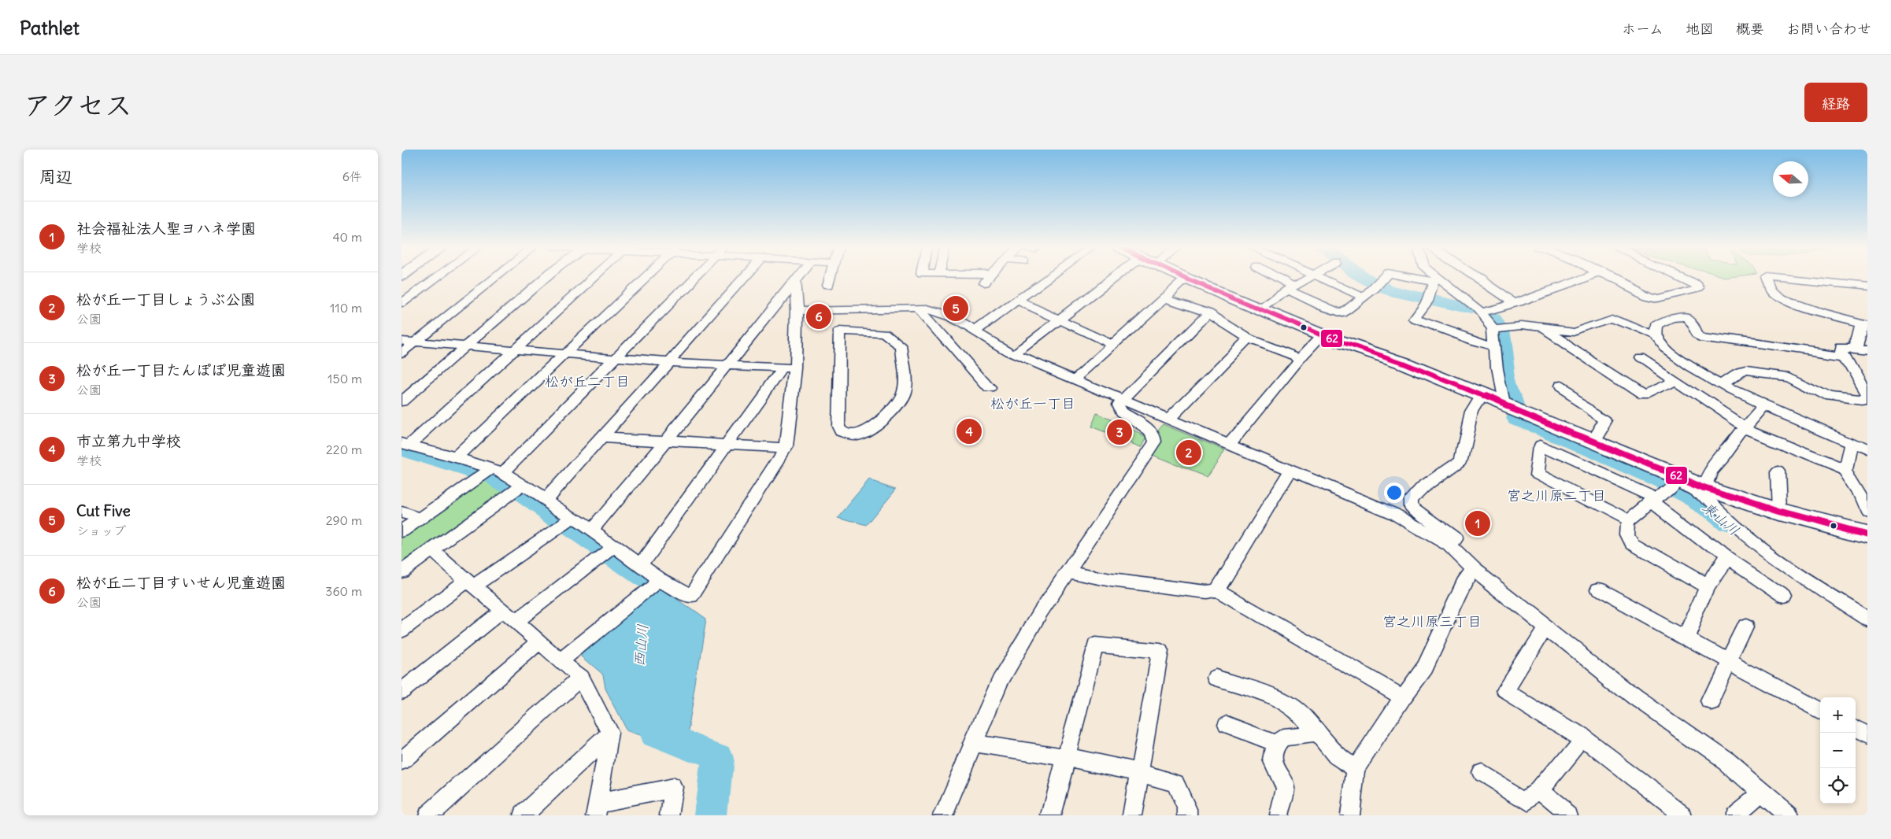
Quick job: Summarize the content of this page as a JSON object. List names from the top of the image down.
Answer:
{
  "districts": [
    "松が丘二丁目",
    "松が丘一丁目",
    "宮之川原二丁目",
    "宮之川原三丁目"
  ],
  "water": ["東山川", "西山川"],
  "lines": ["transit line 62"],
  "north": "left",
  "page": {
    "header": "Pathlet",
    "nav": [
      "ホーム",
      "地図",
      "概要",
      "お問い合わせ"
    ],
    "title": "アクセス",
    "buttons": "経路",
    "heading": ["周辺", "6件"],
    "list": [
      {
        "mark": "1",
        "name": "社会福祉法人聖ヨハネ学園",
        "note": "学校",
        "value": "40 m"
      },
      {
        "mark": "2",
        "name": "松が丘一丁目しょうぶ公園",
        "note": "公園",
        "value": "110 m"
      },
      {
        "mark": "3",
        "name": "松が丘一丁目たんぽぽ児童遊園",
        "note": "公園",
        "value": "150 m"
      },
      {
        "mark": "4",
        "name": "市立第九中学校",
        "note": "学校",
        "value": "220 m"
      },
      {
        "mark": "5",
        "name": "Cut Five",
        "note": "ショップ",
        "value": "290 m"
      },
      {
        "mark": "6",
        "name": "松が丘二丁目すいせん児童遊園",
        "note": "公園",
        "value": "360 m"
      }
    ],
    "pins": [
      "5",
      "6",
      "4",
      "3",
      "2",
      "1"
    ],
    "map_buttons": ["+", "−"]
  }
}
